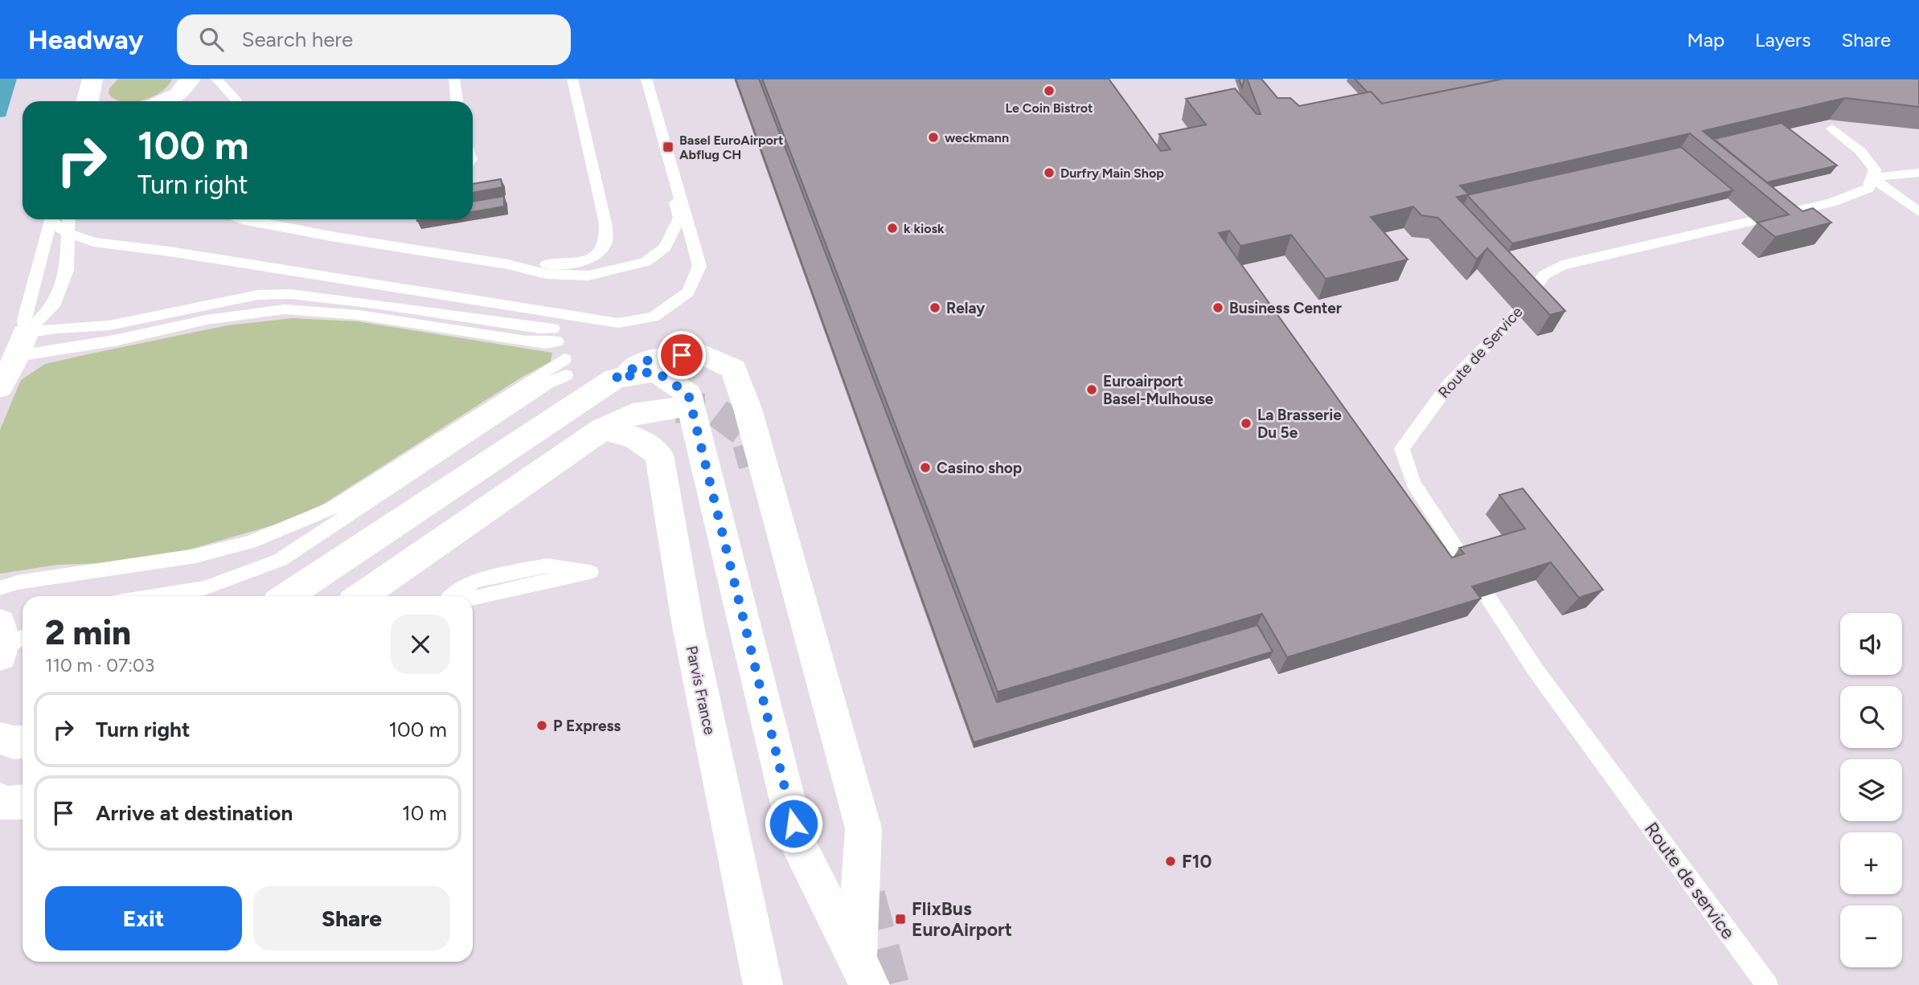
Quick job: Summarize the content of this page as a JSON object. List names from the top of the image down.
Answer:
{
  "streets": {
    "street": ["Parvis France"],
    "lane": ["Route de Service", "Route de service"]
  },
  "crossings": [
    ["Route de Service", "Route de service"]
  ],
  "places": {
    "other": [
      "Le Coin Bistrot",
      "weckmann",
      "Durfry Main Shop",
      "k kiosk",
      "Relay",
      "Business Center",
      "Euroairport Basel-Mulhouse",
      "La Brasserie Du 5e",
      "Casino shop",
      "P Express",
      "F10"
    ],
    "transit": ["Basel EuroAirport Abflug CH", "FlixBus EuroAirport"]
  },
  "page": {
    "header": "Headway",
    "search": "Search here",
    "nav": ["Map", "Layers", "Share"],
    "turn": ["100 m", "Turn right"],
    "heading": ["2 min", "110 m · 07:03"],
    "map_buttons": ["+", "−"],
    "list": [
      {
        "name": "Turn right",
        "value": "100 m"
      },
      {
        "name": "Arrive at destination",
        "value": "10 m"
      }
    ],
    "buttons": ["Exit", "Share"]
  }
}
